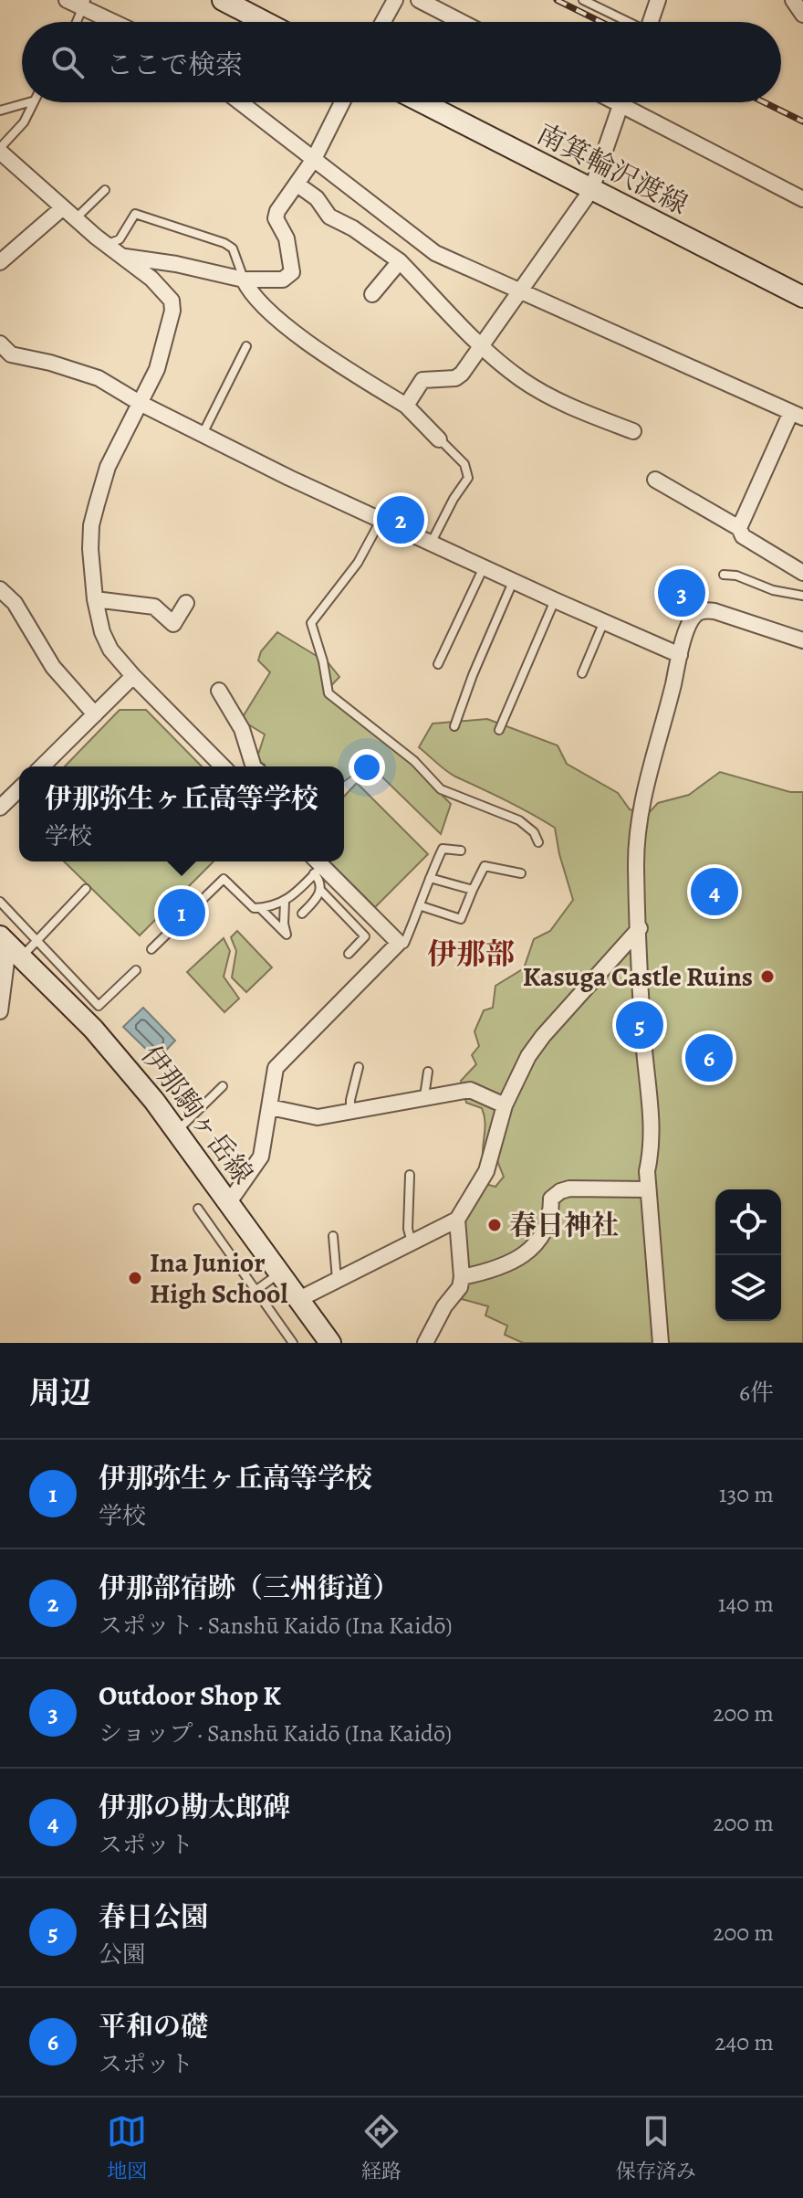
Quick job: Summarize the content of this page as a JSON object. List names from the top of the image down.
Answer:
{
  "streets": {
    "main road": ["南箕輪沢渡線", "伊那駒ヶ岳線"]
  },
  "districts": ["伊那部"],
  "places": ["Kasuga Castle Ruins", "春日神社", "Ina Junior High School"],
  "page": {
    "search": "ここで検索",
    "pins": [
      "2",
      "3",
      "4",
      "1",
      "5",
      "6"
    ],
    "popup": ["伊那弥生ヶ丘高等学校", "学校"],
    "heading": ["周辺", "6件"],
    "list": [
      {
        "mark": "1",
        "name": "伊那弥生ヶ丘高等学校",
        "note": "学校",
        "value": "130 m"
      },
      {
        "mark": "2",
        "name": "伊那部宿跡（三州街道）",
        "note": "スポット · Sanshū Kaidō (Ina Kaidō)",
        "value": "140 m"
      },
      {
        "mark": "3",
        "name": "Outdoor Shop K",
        "note": "ショップ · Sanshū Kaidō (Ina Kaidō)",
        "value": "200 m"
      },
      {
        "mark": "4",
        "name": "伊那の勘太郎碑",
        "note": "スポット",
        "value": "200 m"
      },
      {
        "mark": "5",
        "name": "春日公園",
        "note": "公園",
        "value": "200 m"
      },
      {
        "mark": "6",
        "name": "平和の礎",
        "note": "スポット",
        "value": "240 m"
      }
    ],
    "nav": ["地図", "経路", "保存済み"]
  }
}
